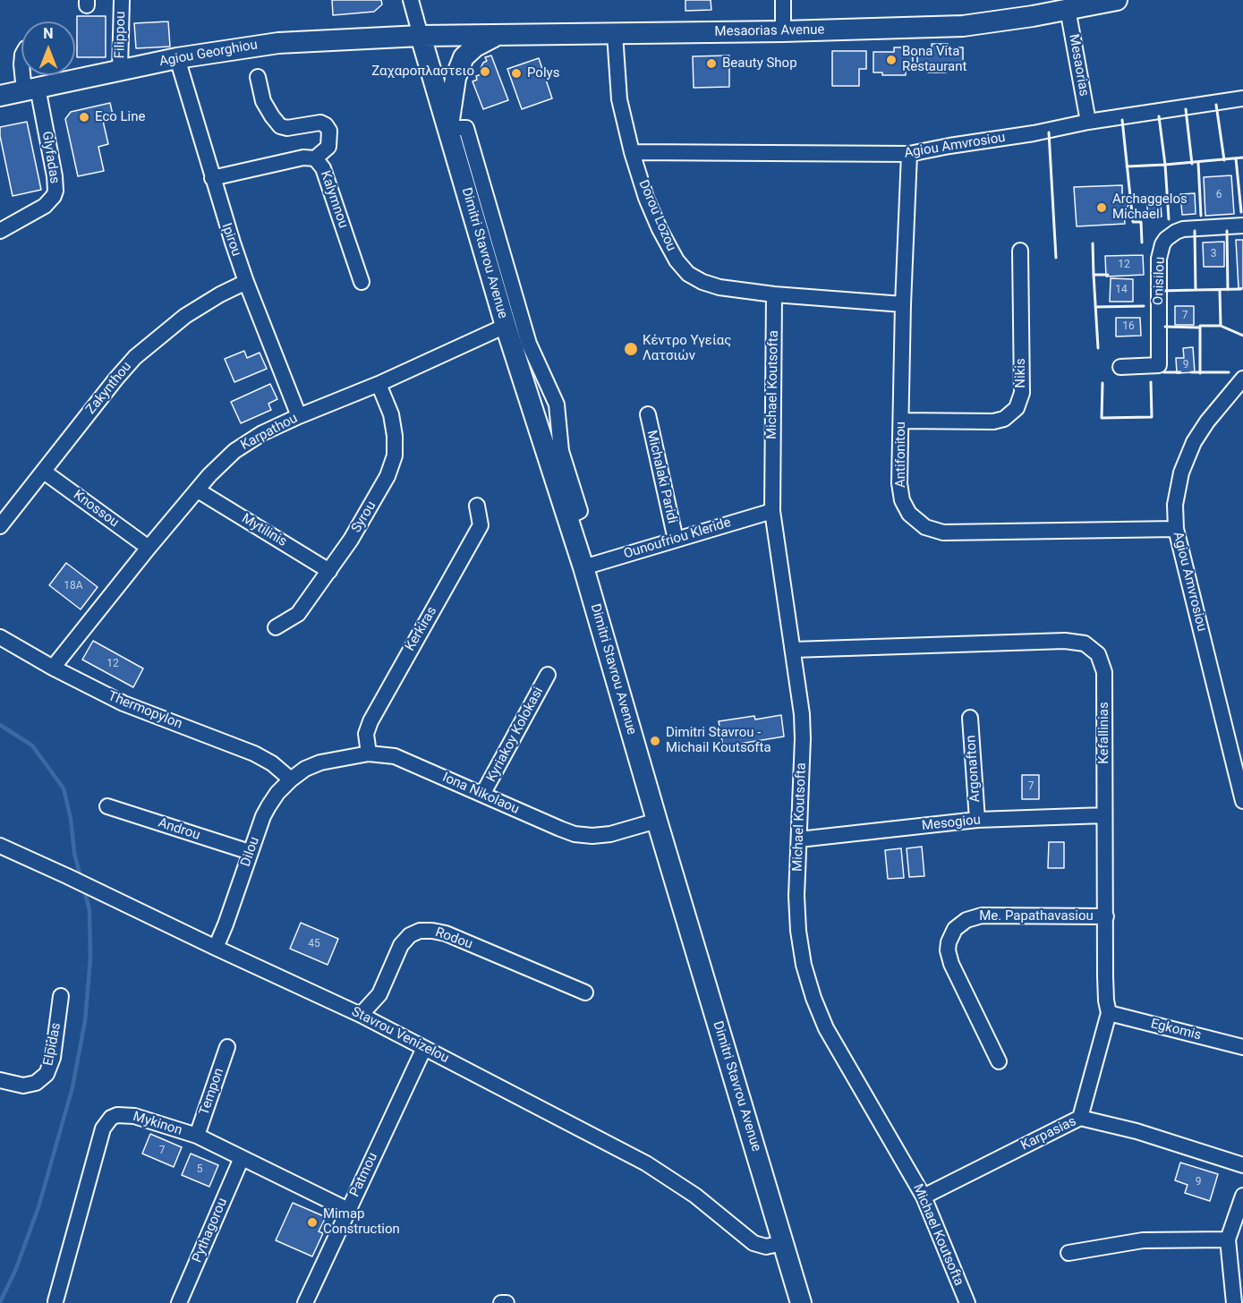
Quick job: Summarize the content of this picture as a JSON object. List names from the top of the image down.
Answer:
{
  "streets": {
    "main road": ["Mesaorias Avenue", "Agiou Georghiou", "Dimitri Stavrou Avenue"],
    "street": [
      "Filippou",
      "Mesaorias",
      "Agiou Amvrosiou",
      "Glyfadas",
      "Kalymnou",
      "Dorou Lozou",
      "Ipirou",
      "Onisilou",
      "Nikis",
      "Michael Koutsofta",
      "Zakynthou",
      "Karpathou",
      "Antifonitou",
      "Michalaki Paridi",
      "Knossou",
      "Syrou",
      "Mytilinis",
      "Ounoufriou Kleride",
      "Kerkiras",
      "Thermopylon",
      "Kefallinias",
      "Kyriakoy Kolokasi",
      "Argonafton",
      "Iona Nikolaou",
      "Mesogiou",
      "Androu",
      "Dilou",
      "Me. Papathavasiou",
      "Rodou",
      "Egkomis",
      "Stavrou Venizelou",
      "Elpidas",
      "Tempon",
      "Mykinon",
      "Karpasias",
      "Patmou",
      "Pythagorou"
    ]
  },
  "crossings": [
    ["Mesaorias Avenue", "Agiou Georghiou"],
    ["Mesaorias Avenue", "Mesaorias"],
    ["Mesaorias Avenue", "Dorou Lozou"],
    ["Mesaorias Avenue", "Dimitri Stavrou Avenue"],
    ["Filippou", "Agiou Georghiou"],
    ["Agiou Georghiou", "Glyfadas"],
    ["Agiou Georghiou", "Ipirou"],
    ["Agiou Georghiou", "Dimitri Stavrou Avenue"],
    ["Mesaorias", "Agiou Amvrosiou"],
    ["Agiou Amvrosiou", "Dorou Lozou"],
    ["Agiou Amvrosiou", "Antifonitou"],
    ["Kalymnou", "Ipirou"],
    ["Dorou Lozou", "Michael Koutsofta"],
    ["Dorou Lozou", "Antifonitou"],
    ["Ipirou", "Zakynthou"],
    ["Ipirou", "Karpathou"],
    ["Dimitri Stavrou Avenue", "Karpathou"],
    ["Dimitri Stavrou Avenue", "Ounoufriou Kleride"],
    ["Dimitri Stavrou Avenue", "Iona Nikolaou"],
    ["Dimitri Stavrou Avenue", "Stavrou Venizelou"],
    ["Nikis", "Antifonitou"],
    ["Michael Koutsofta", "Ounoufriou Kleride"],
    ["Michael Koutsofta", "Kefallinias"],
    ["Michael Koutsofta", "Mesogiou"],
    ["Michael Koutsofta", "Karpasias"],
    ["Zakynthou", "Knossou"],
    ["Karpathou", "Knossou"],
    ["Karpathou", "Syrou"],
    ["Karpathou", "Mytilinis"],
    ["Karpathou", "Thermopylon"],
    ["Michalaki Paridi", "Ounoufriou Kleride"],
    ["Syrou", "Mytilinis"],
    ["Kerkiras", "Iona Nikolaou"],
    ["Thermopylon", "Dilou"],
    ["Kefallinias", "Mesogiou"],
    ["Kefallinias", "Me. Papathavasiou"],
    ["Kefallinias", "Egkomis"],
    ["Kefallinias", "Karpasias"],
    ["Kyriakoy Kolokasi", "Iona Nikolaou"],
    ["Argonafton", "Mesogiou"],
    ["Iona Nikolaou", "Dilou"],
    ["Androu", "Dilou"],
    ["Dilou", "Stavrou Venizelou"],
    ["Rodou", "Stavrou Venizelou"],
    ["Stavrou Venizelou", "Patmou"],
    ["Tempon", "Mykinon"],
    ["Mykinon", "Patmou"],
    ["Mykinon", "Pythagorou"]
  ],
  "places": [
    "Bona Vita Restaurant",
    "Beauty Shop",
    "Ζαχαροπλαστειο",
    "Polys",
    "Eco Line",
    "Archaggelos Michael",
    "Κέντρο Υγείας Λατσιών",
    "Dimitri Stavrou - Michail Koutsofta",
    "Mimap Construction"
  ],
  "house_numbers": [
    "6",
    "3",
    "12",
    "14",
    "7",
    "16",
    "9",
    "18A",
    "12",
    "7",
    "45",
    "7",
    "5",
    "9"
  ],
  "north": "top"
}
